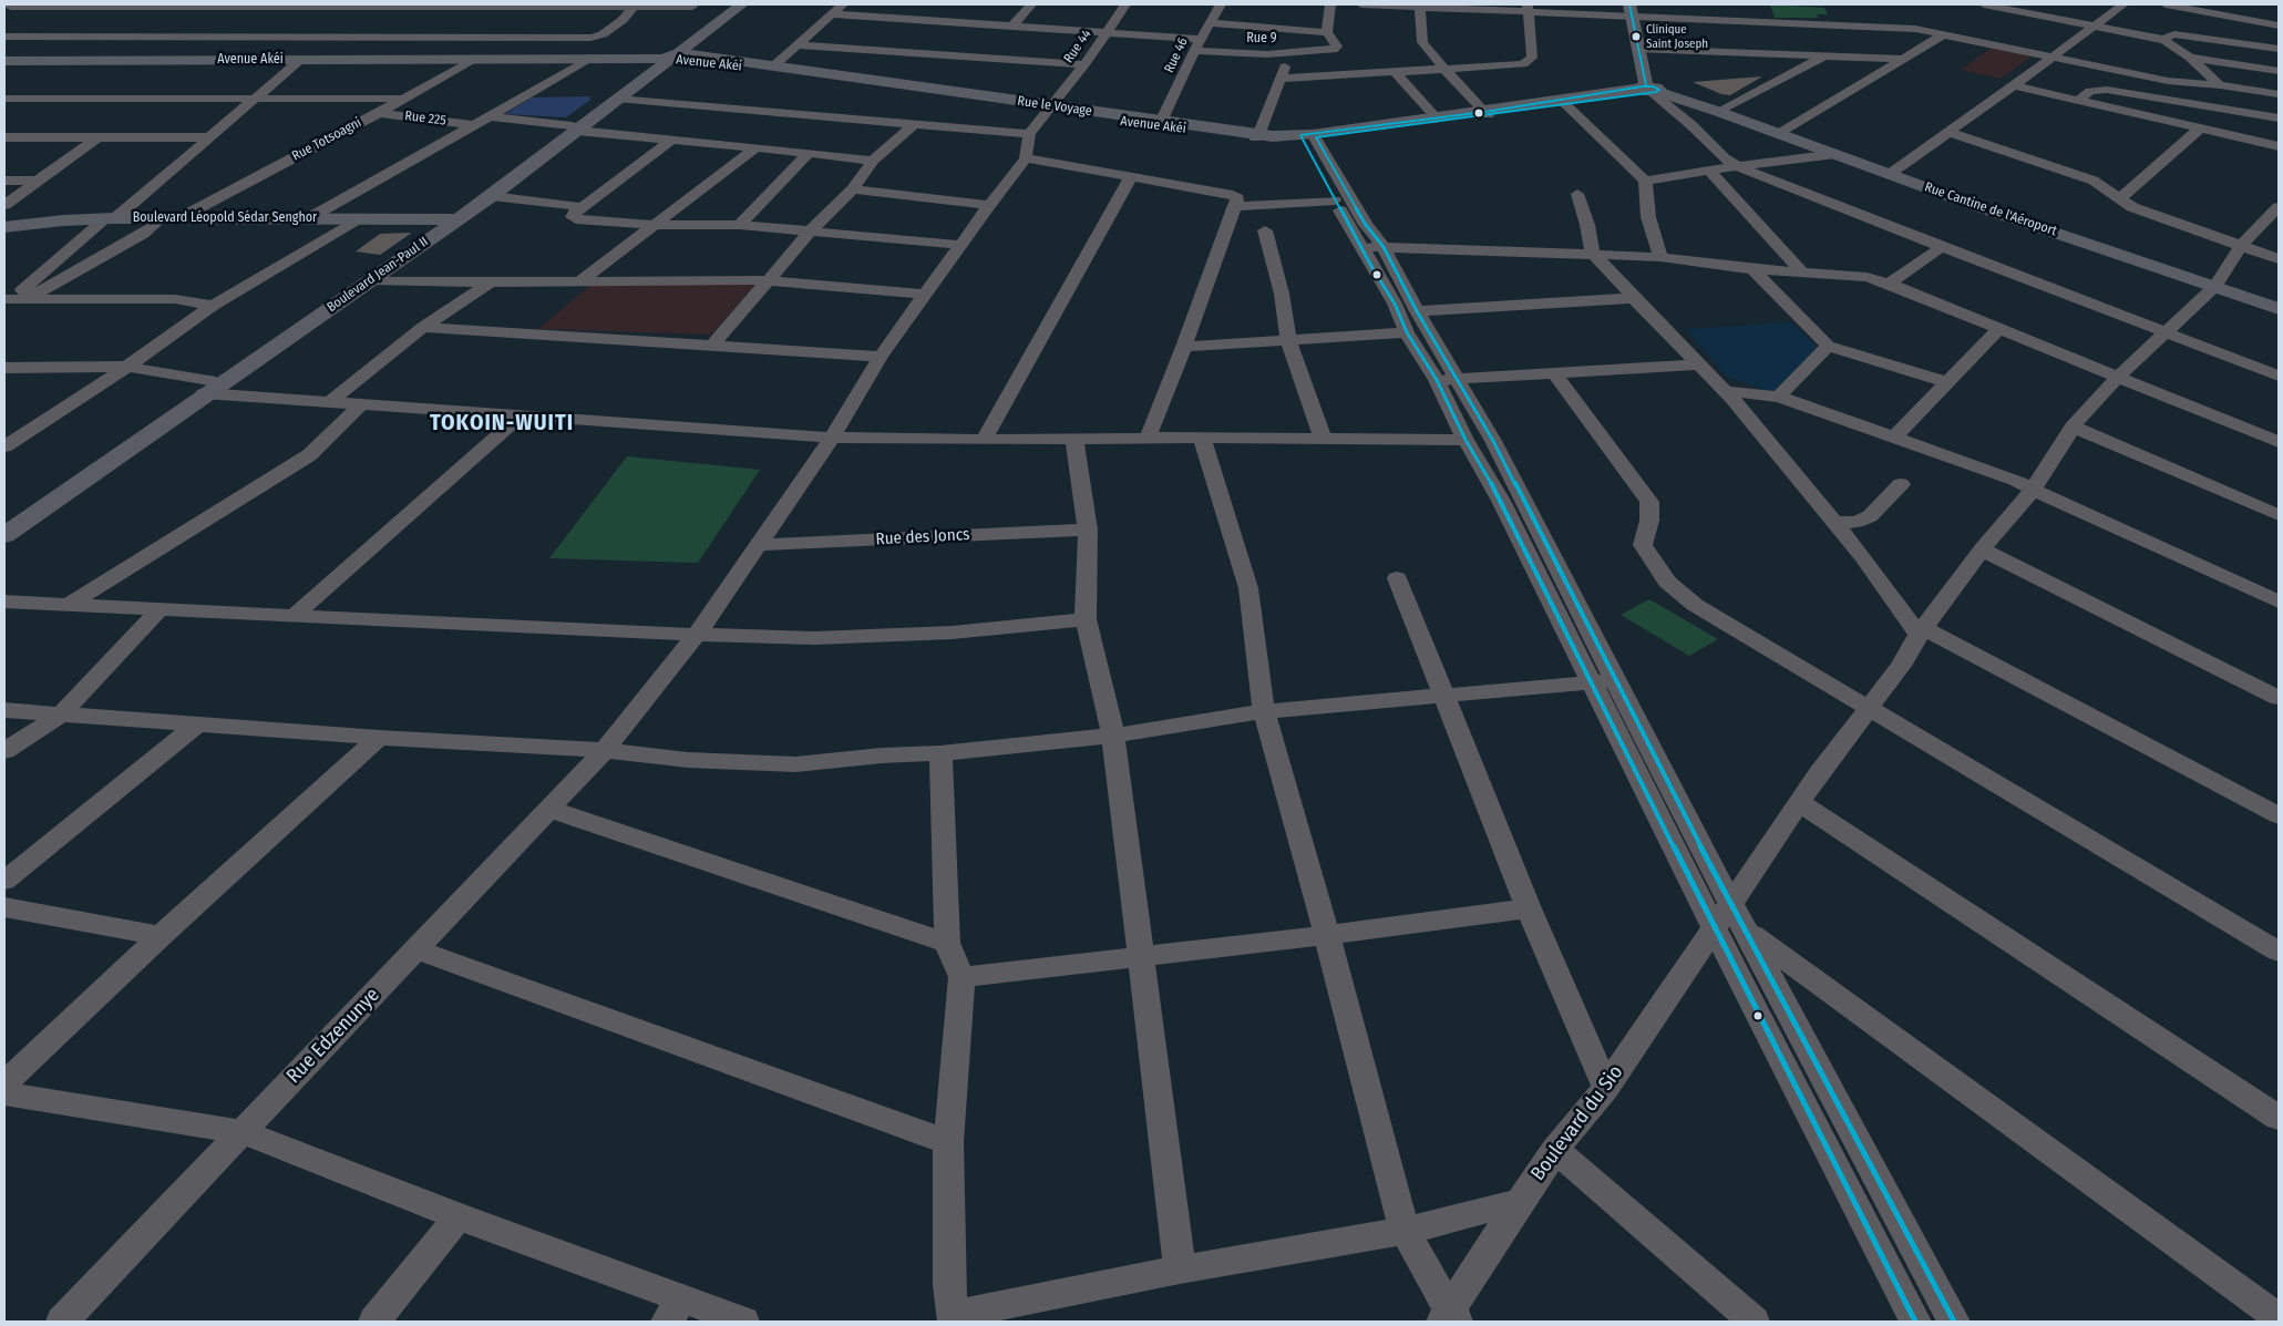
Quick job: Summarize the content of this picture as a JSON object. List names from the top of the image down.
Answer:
{
  "streets": {
    "main road": [
      "Avenue Akéi",
      "Rue le Voyage",
      "Rue Cantine de l'Aéroport",
      "Boulevard Léopold Sédar Senghor",
      "Boulevard Jean-Paul II"
    ],
    "street": [
      "Rue 9",
      "Rue 44",
      "Rue 46",
      "Rue 225",
      "Rue Totsoagni",
      "Rue des Joncs",
      "Rue Edzenunye",
      "Boulevard du Sio"
    ]
  },
  "crossings": [
    ["Rue 9", "Rue 46"],
    ["Rue 44", "Avenue Akéi"],
    ["Rue 44", "Rue le Voyage"],
    ["Rue 46", "Avenue Akéi"],
    ["Avenue Akéi", "Rue le Voyage"],
    ["Avenue Akéi", "Rue Totsoagni"],
    ["Avenue Akéi", "Boulevard Jean-Paul II"],
    ["Rue le Voyage", "Boulevard Jean-Paul II"],
    ["Rue 225", "Rue Totsoagni"],
    ["Rue Totsoagni", "Boulevard Léopold Sédar Senghor"],
    ["Rue Cantine de l'Aéroport", "Boulevard du Sio"],
    ["Boulevard Léopold Sédar Senghor", "Boulevard Jean-Paul II"],
    ["Rue des Joncs", "Rue Edzenunye"]
  ],
  "districts": ["TOKOIN-WUITI"],
  "places": ["Clinique Saint Joseph"]
}
